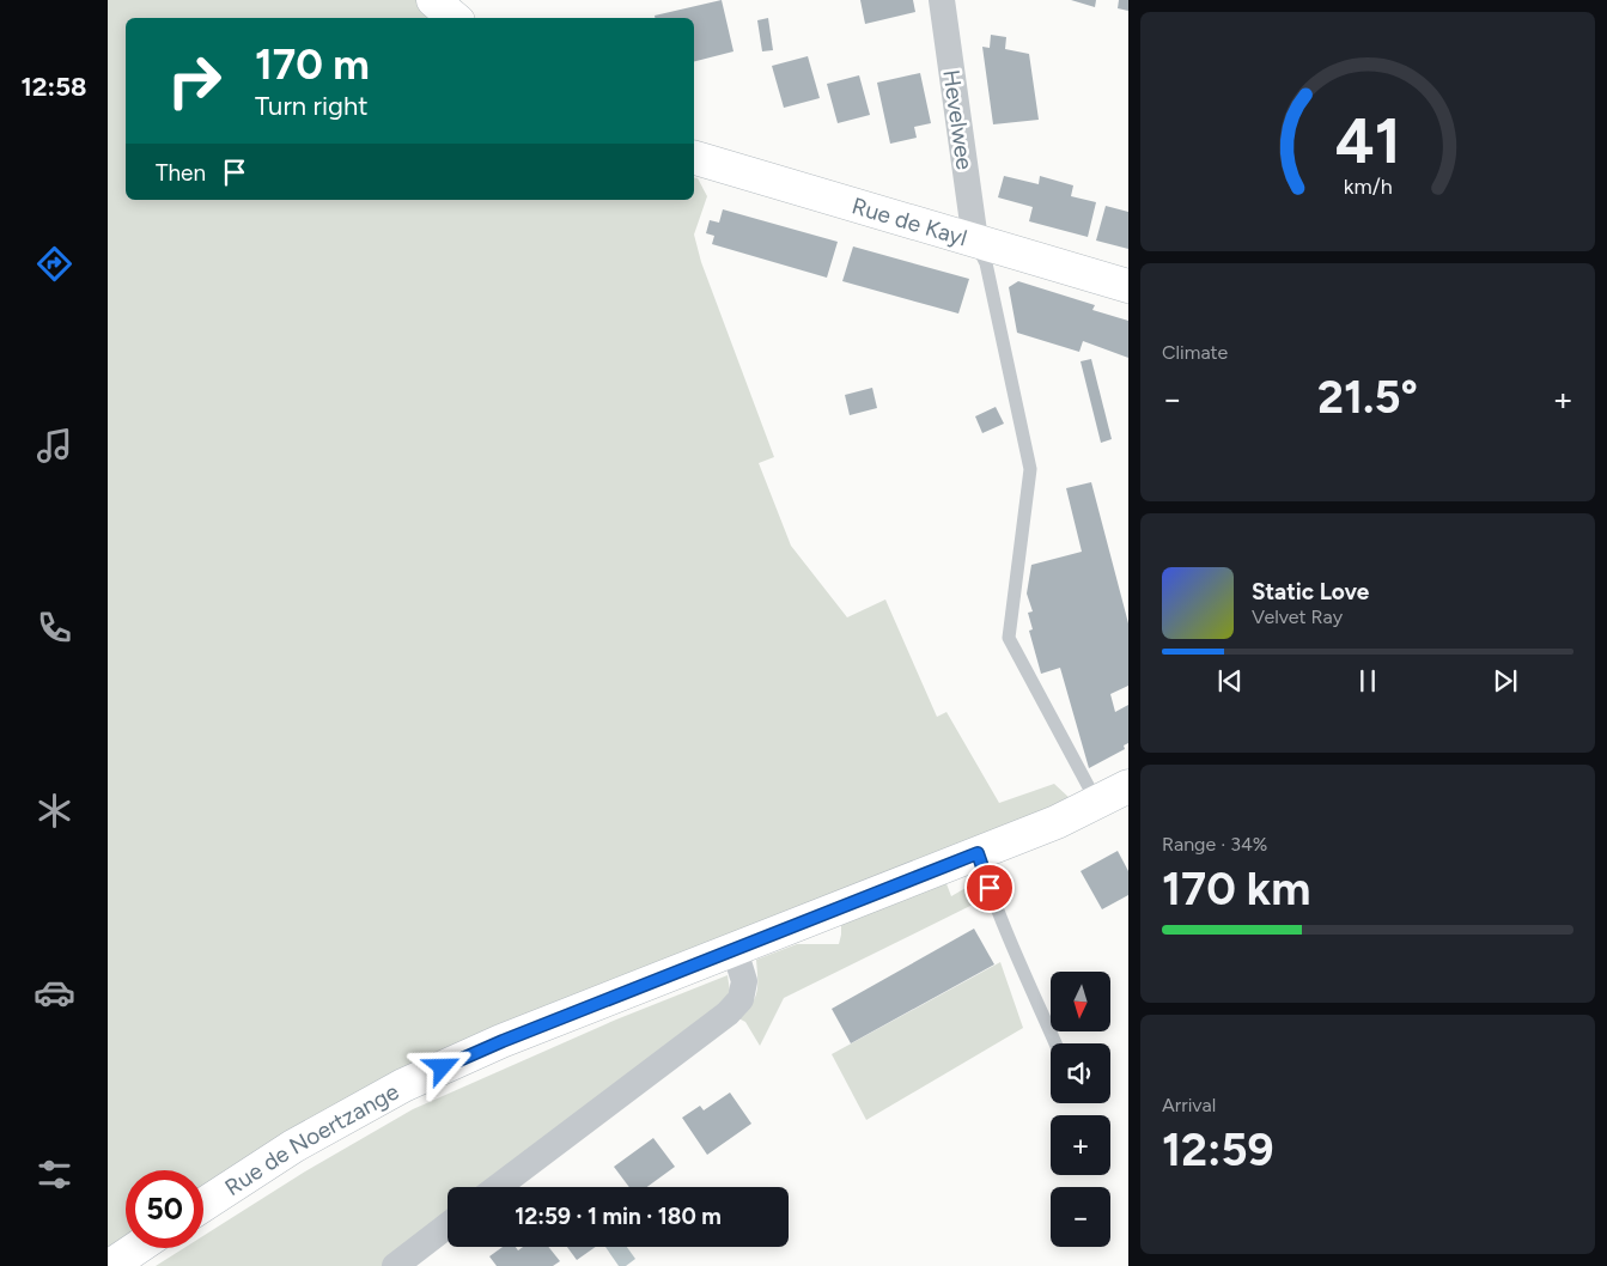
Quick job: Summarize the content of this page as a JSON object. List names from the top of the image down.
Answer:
{
  "streets": {
    "main road": ["Rue de Kayl", "Rue de Noertzange"],
    "street": ["Hevelwee"]
  },
  "crossings": [
    ["Hevelwee", "Rue de Kayl"]
  ],
  "north": "bottom",
  "page": {
    "tabs": "12:58",
    "turn": ["170 m", "Turn right"],
    "then": "Then",
    "tile": [
      "Climate",
      ["Range · 34%", "170 km"],
      ["Arrival", "12:59"]
    ],
    "heat": ["−", "21.5°", "+"],
    "song": ["Static Love", "Velvet Ray"],
    "map_buttons": ["+", "−"],
    "limit": "50",
    "trip": "12:59 · 1 min · 180 m",
    "gauge": ["41", "km/h"]
  }
}
